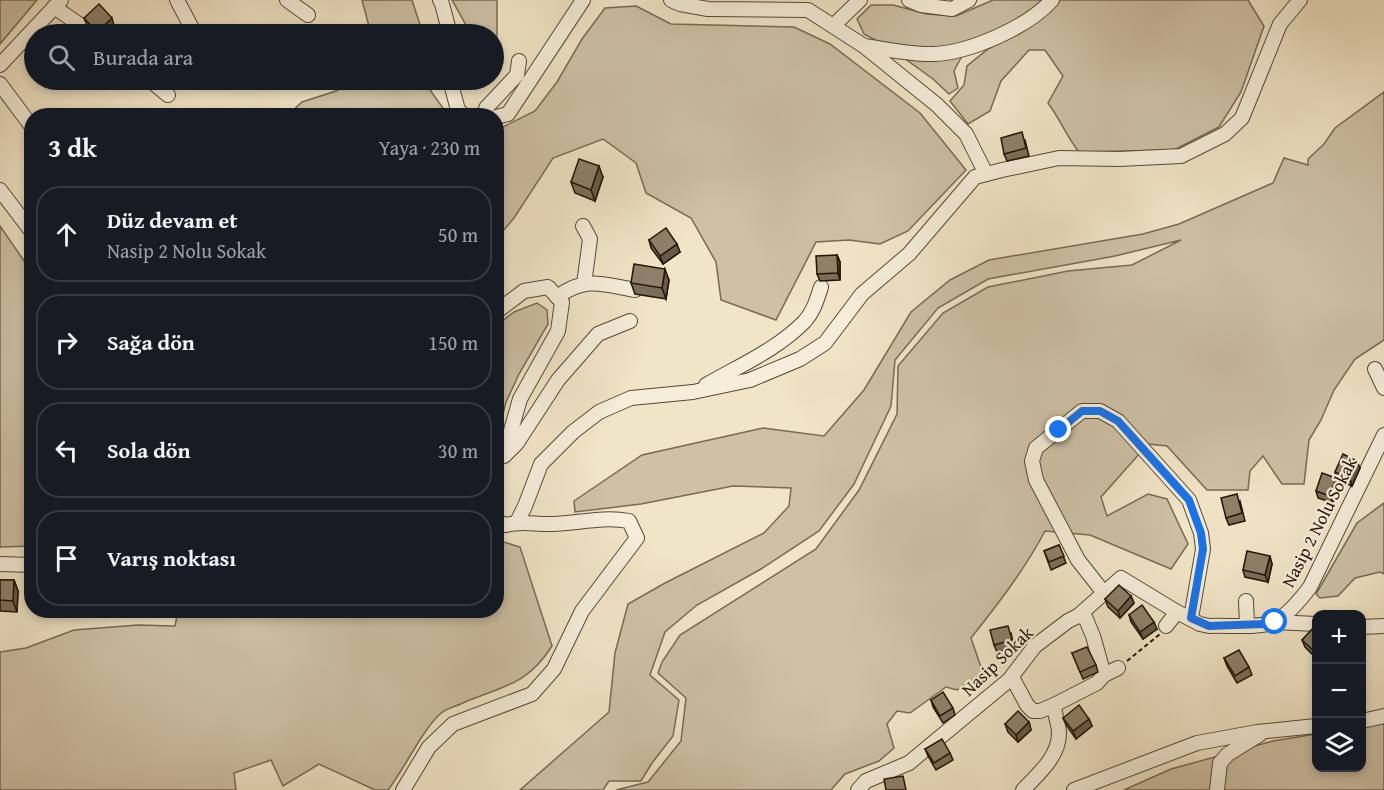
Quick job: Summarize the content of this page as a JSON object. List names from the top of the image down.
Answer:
{
  "streets": {
    "street": ["Nasip 2 Nolu Sokak", "Nasip Sokak"]
  },
  "page": {
    "search": "Burada ara",
    "heading": ["3 dk", "Yaya · 230 m"],
    "list": [
      ["Düz devam et", "Nasip 2 Nolu Sokak", "50 m"],
      ["Sağa dön", "150 m"],
      ["Sola dön", "30 m"],
      "Varış noktası"
    ],
    "map_buttons": ["+", "−"]
  }
}
